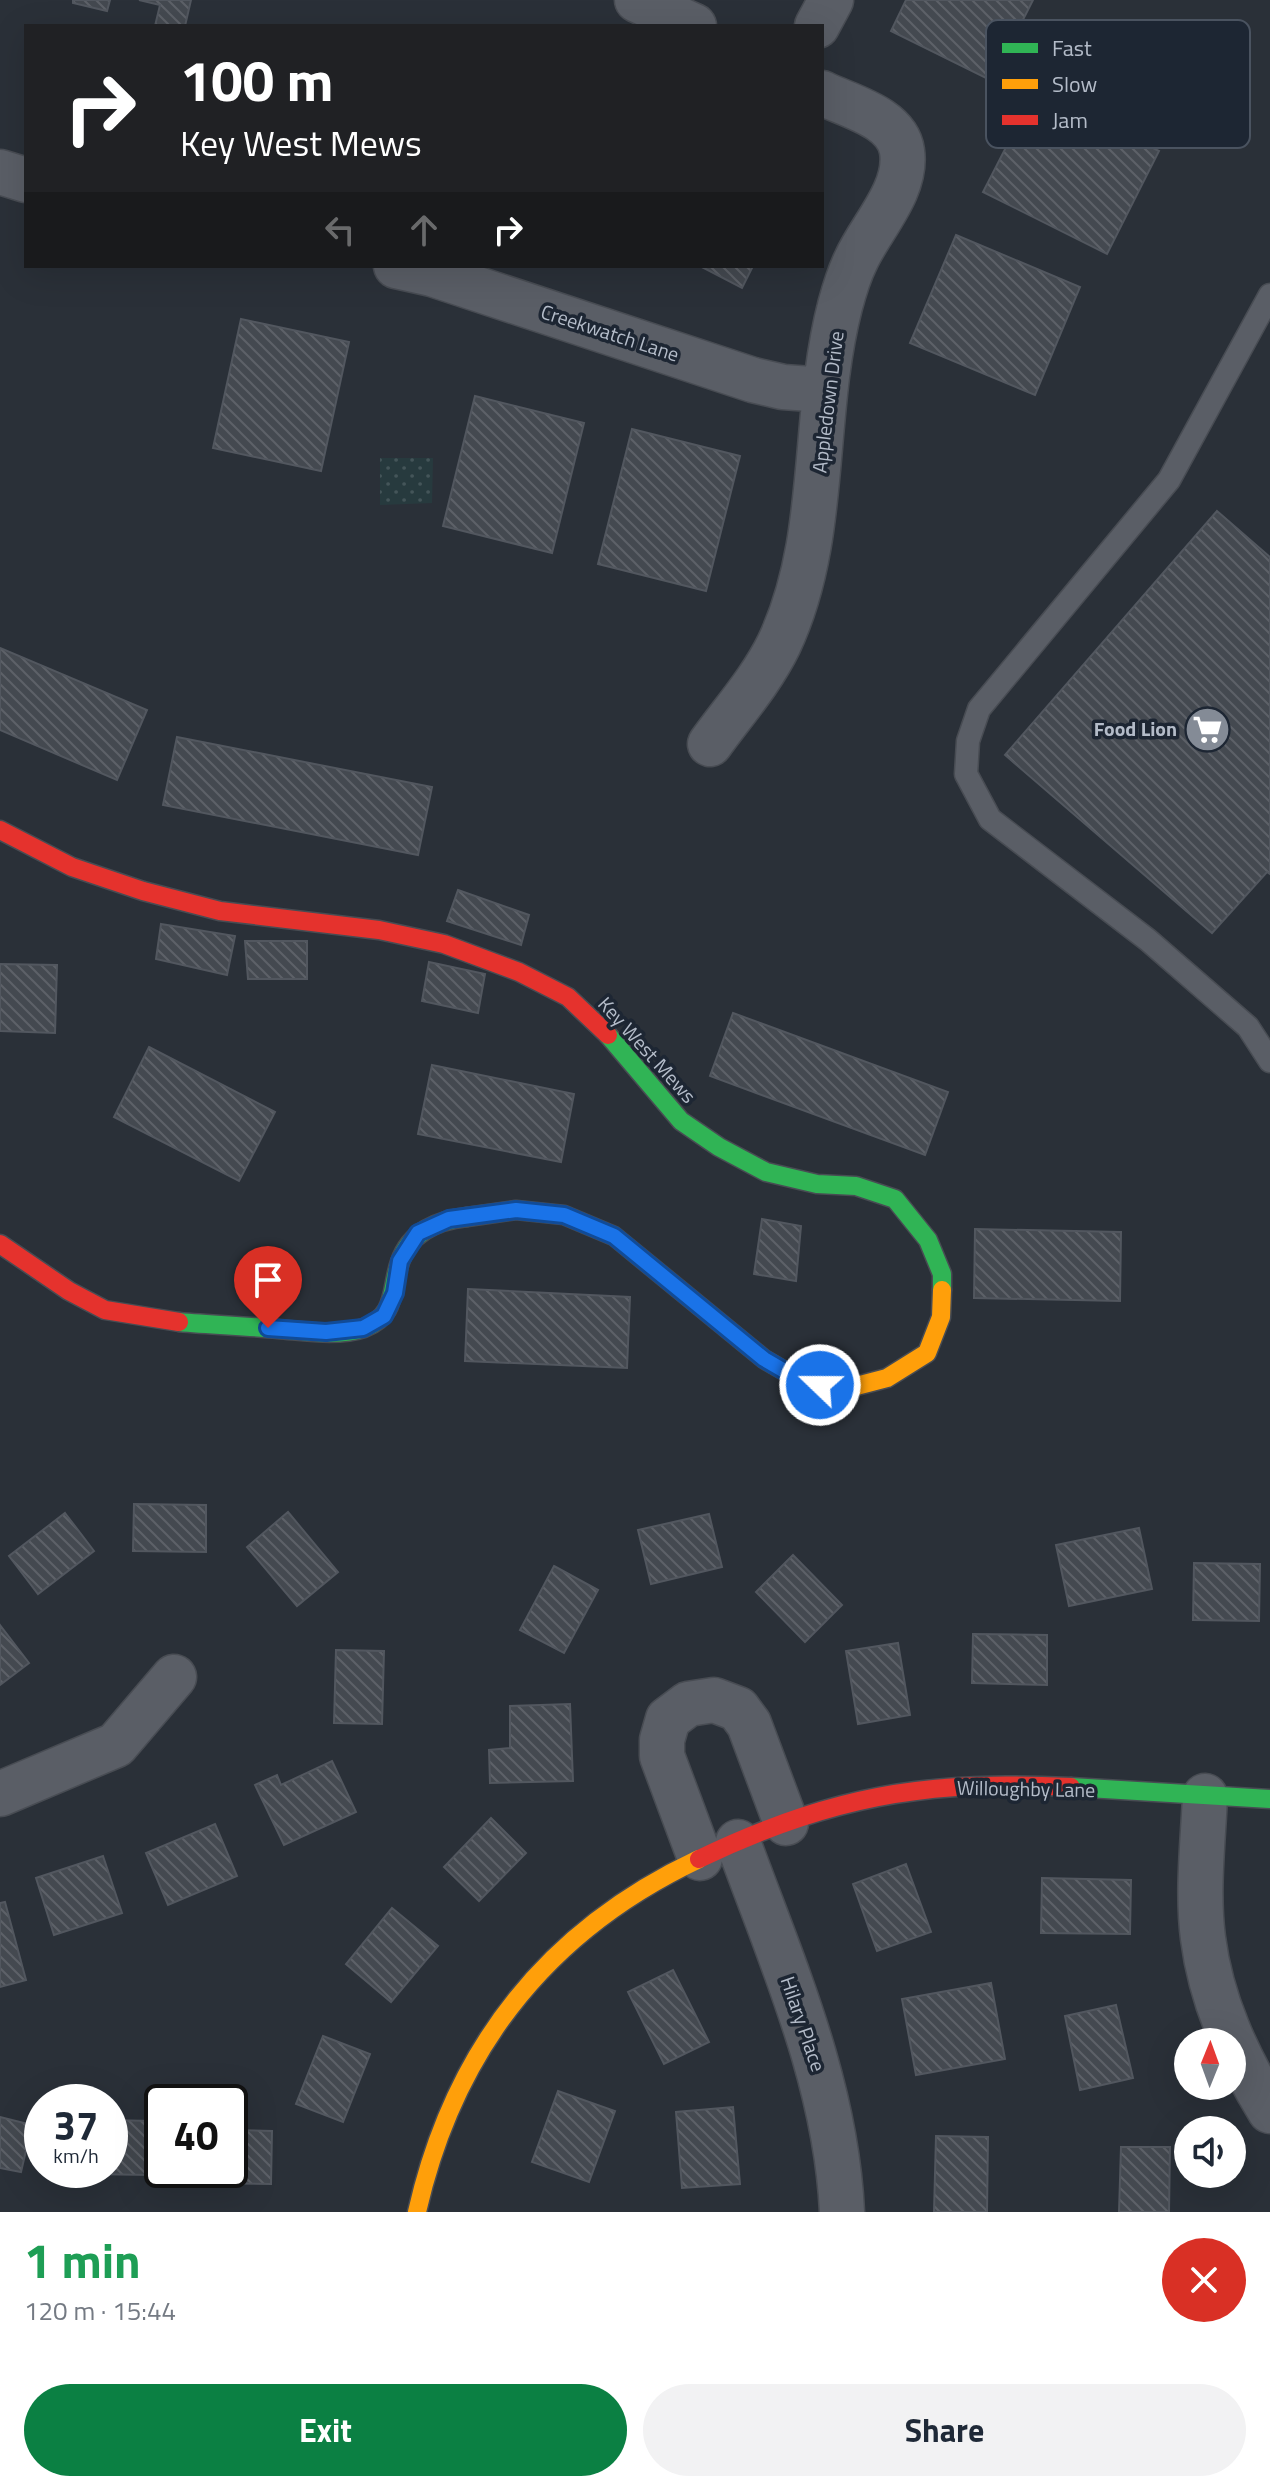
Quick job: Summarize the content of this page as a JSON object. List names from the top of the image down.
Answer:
{
  "streets": {
    "street": [
      "Creekwatch Lane",
      "Appledown Drive",
      "Key West Mews",
      "Willoughby Lane",
      "Hilary Place"
    ]
  },
  "crossings": [
    ["Creekwatch Lane", "Appledown Drive"],
    ["Willoughby Lane", "Hilary Place"]
  ],
  "places": {
    "supermarket": ["Food Lion"]
  },
  "legend": ["Fast", "Slow", "Jam"],
  "north": "top",
  "page": {
    "turn": ["100 m", "Key West Mews"],
    "speed": "37 km/h",
    "limit": "40",
    "heading": ["1 min", "120 m · 15:44"],
    "buttons": ["Exit", "Share"]
  }
}
